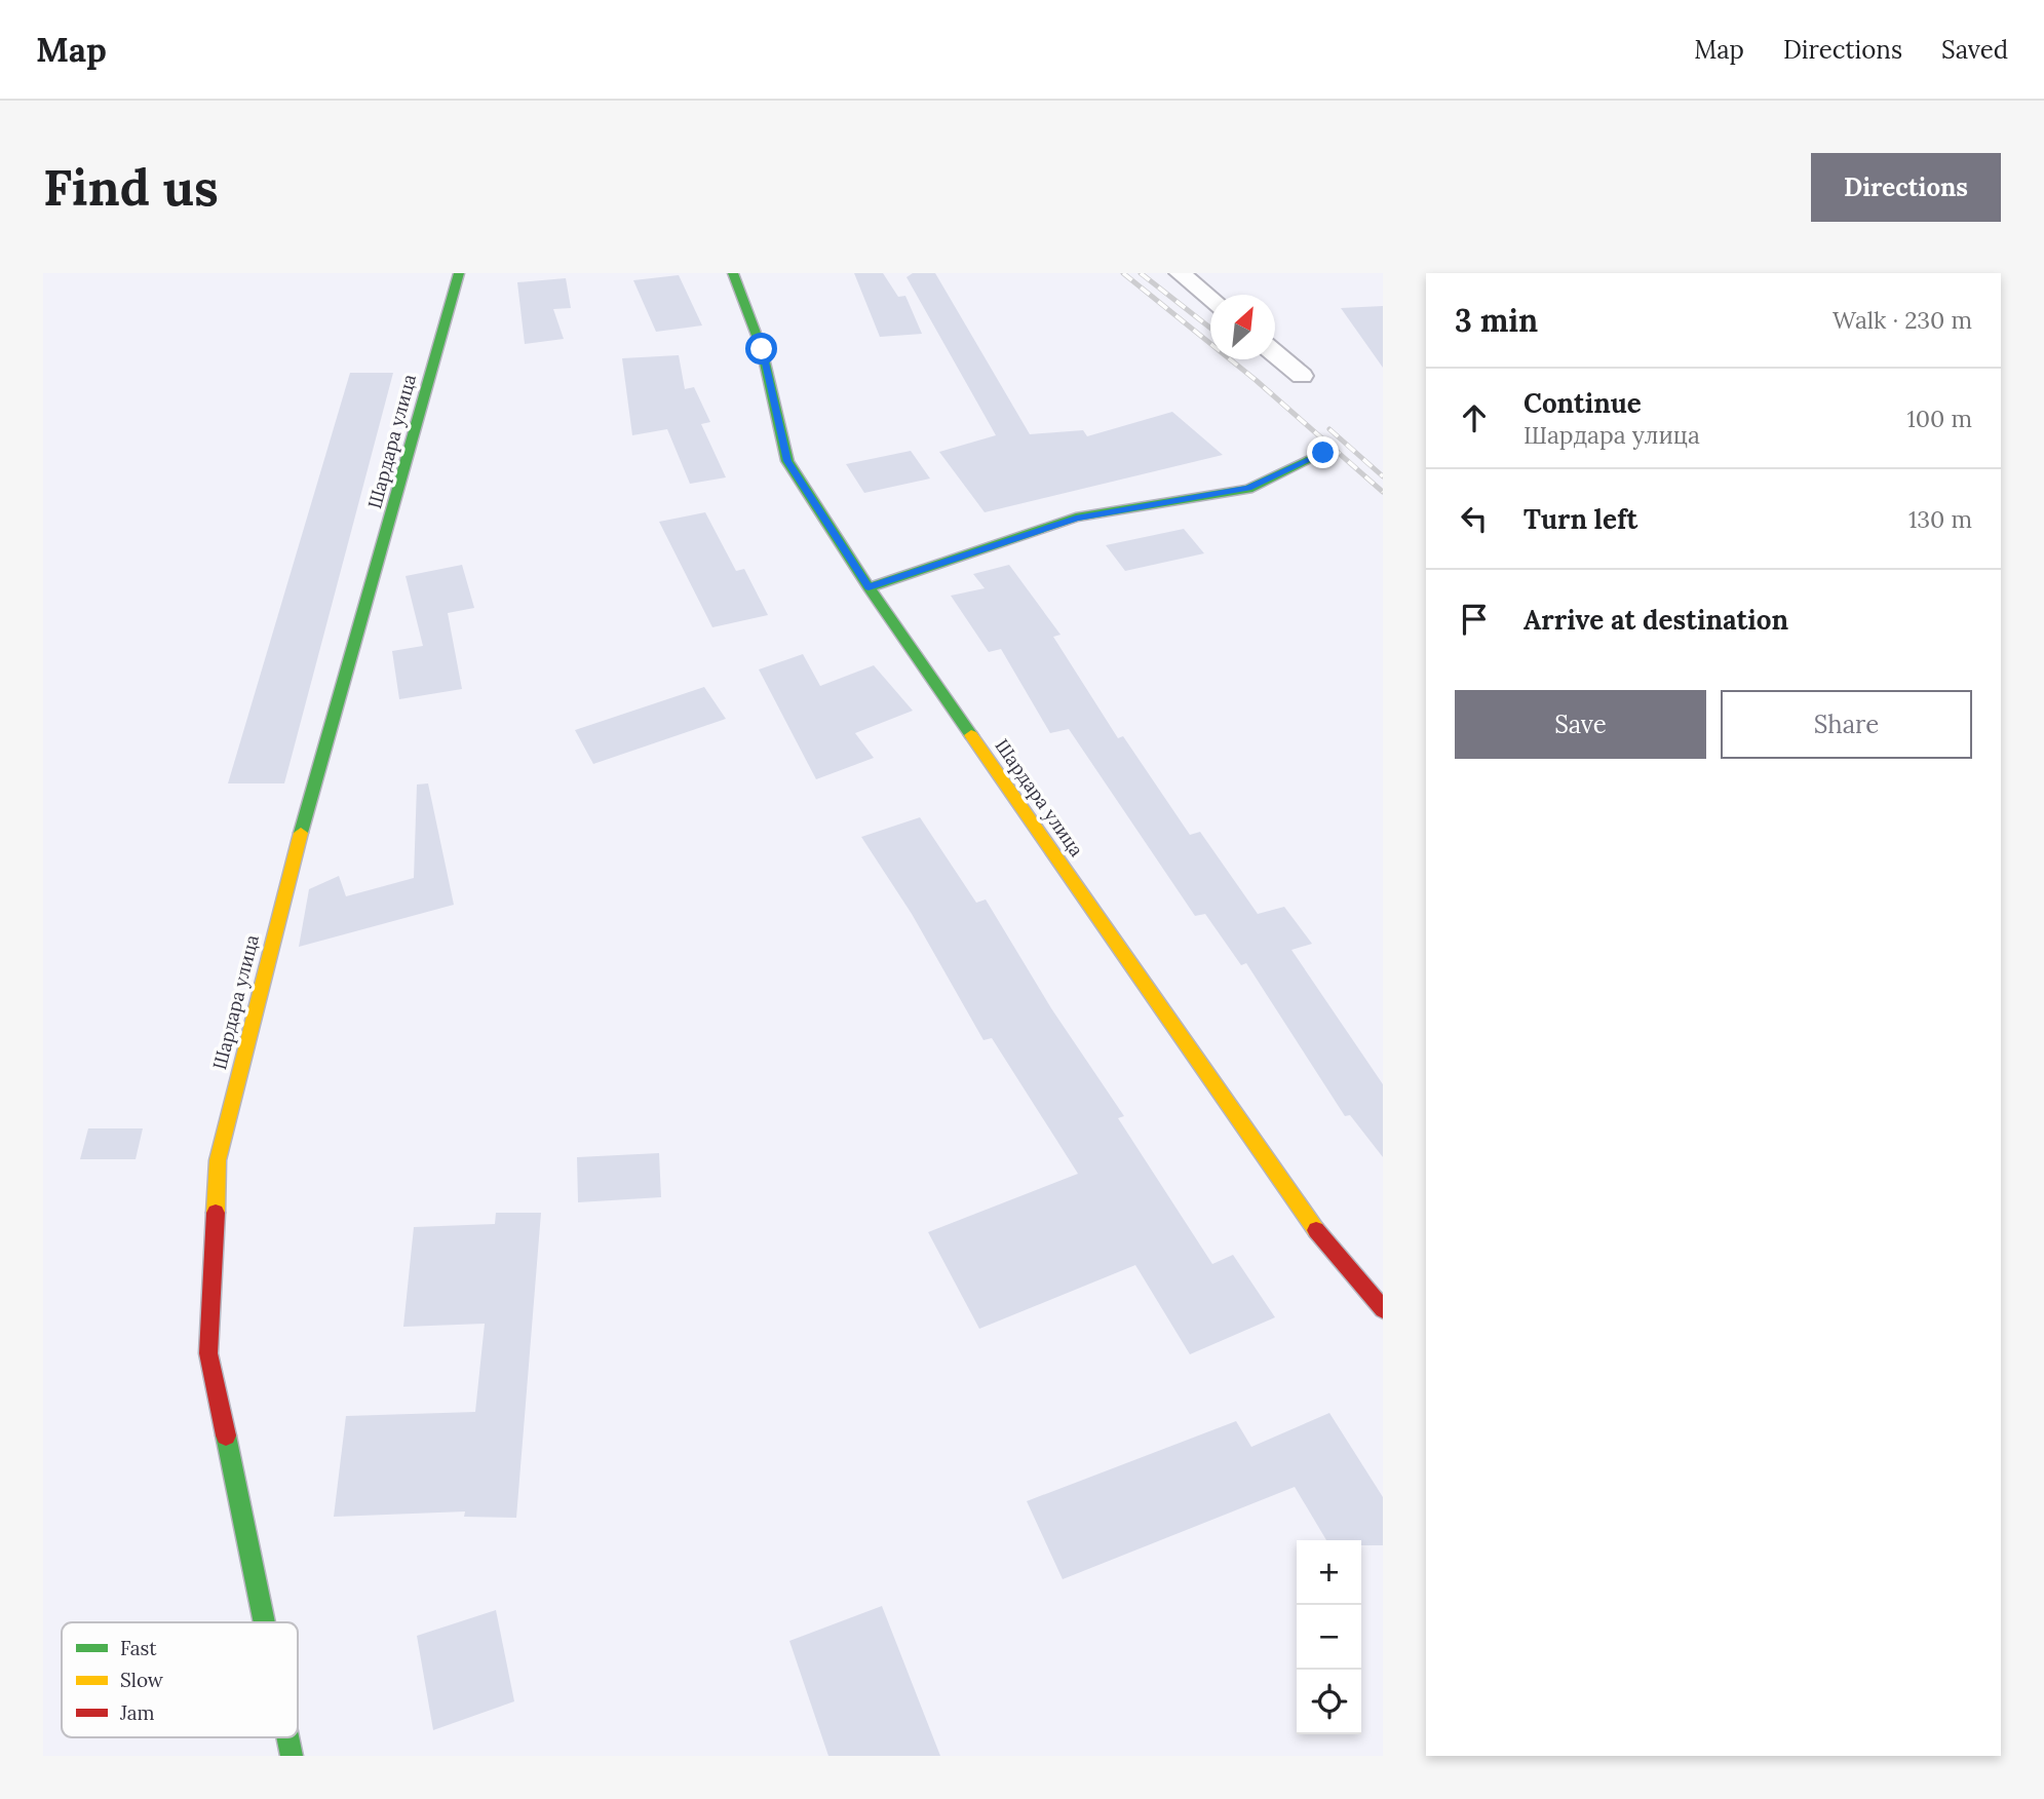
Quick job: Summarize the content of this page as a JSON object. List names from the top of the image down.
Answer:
{
  "streets": {
    "street": ["Шардара улица"]
  },
  "legend": ["Fast", "Slow", "Jam"],
  "north": "top right",
  "page": {
    "header": "Map",
    "nav": ["Map", "Directions", "Saved"],
    "buttons": [
      "Directions",
      ["Save", "Share"]
    ],
    "title": "Find us",
    "heading": ["3 min", "Walk · 230 m"],
    "list": [
      ["Continue", "Шардара улица", "100 m"],
      ["Turn left", "130 m"],
      "Arrive at destination"
    ],
    "map_buttons": ["+", "−"]
  }
}
